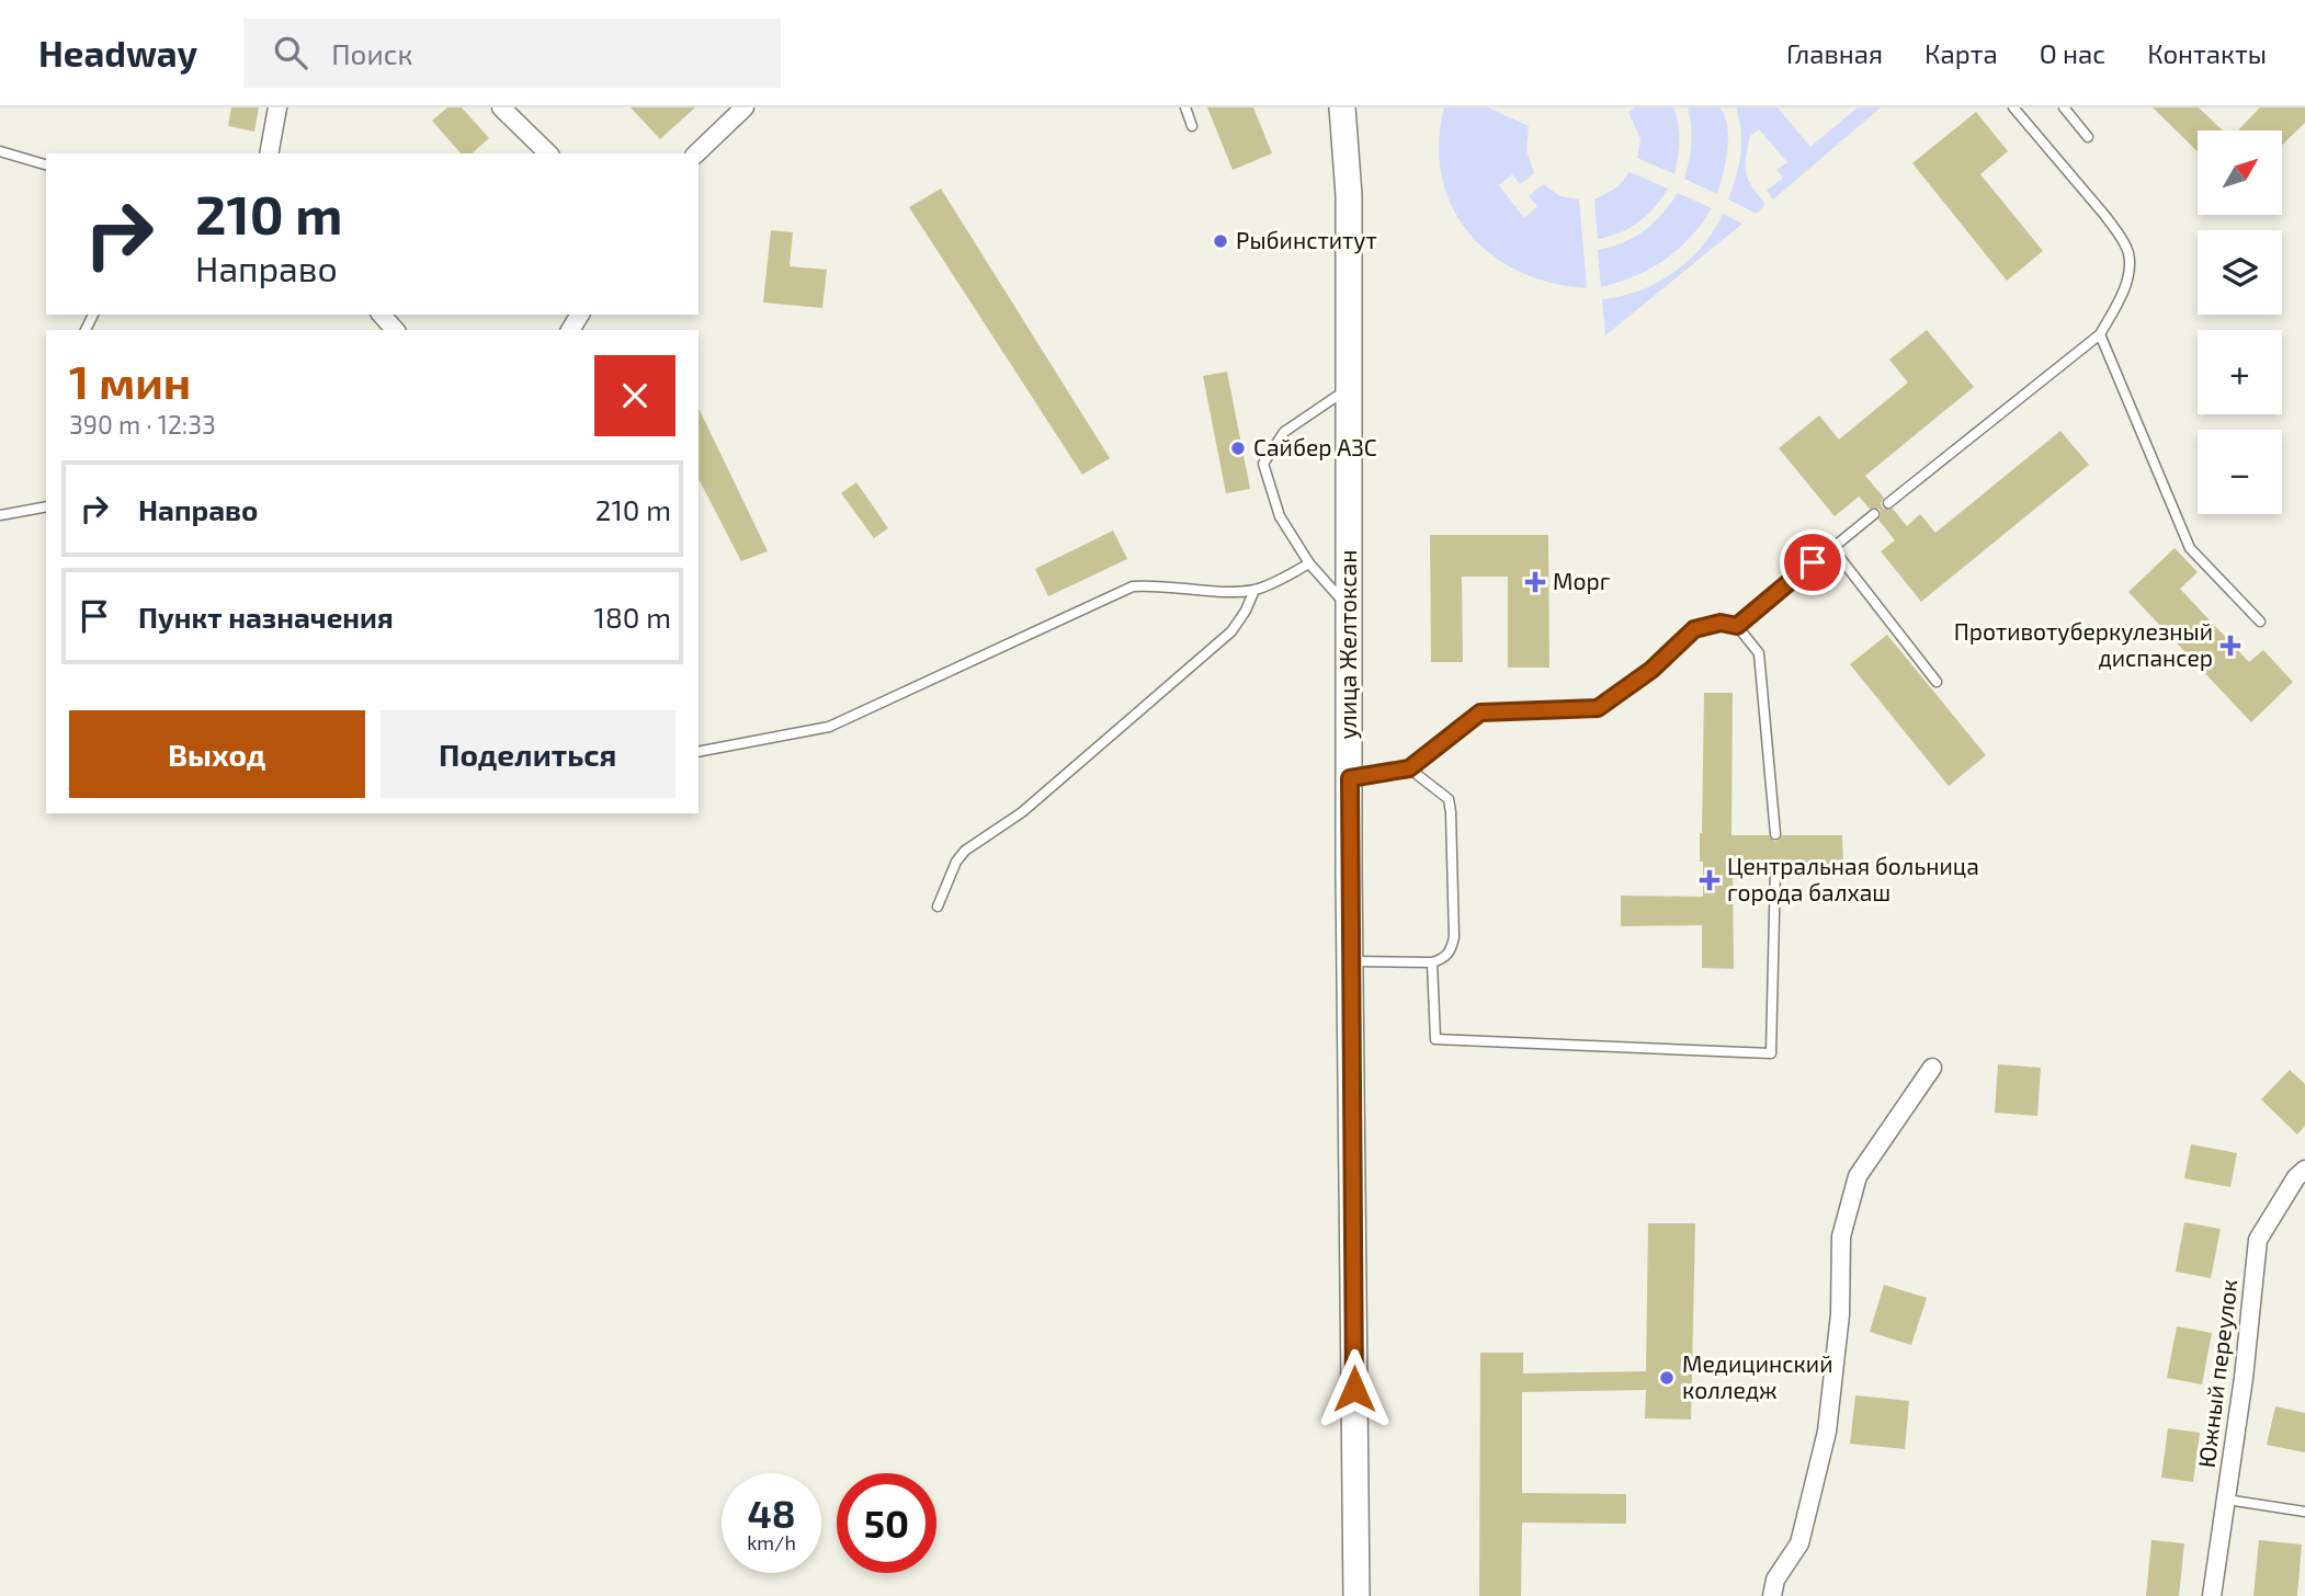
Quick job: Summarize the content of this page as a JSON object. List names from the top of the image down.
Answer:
{
  "streets": {
    "main road": ["улица Желтоксан"],
    "street": ["Южный переулок"]
  },
  "places": {
    "other": ["Рыбинститут", "Сайбер АЗС", "Медицинский колледж"],
    "health": ["Морг", "Противотуберкулезный диспансер", "Центральная больница города балхаш"]
  },
  "north": "top right",
  "page": {
    "header": "Headway",
    "search": "Поиск",
    "nav": [
      "Главная",
      "Карта",
      "О нас",
      "Контакты"
    ],
    "map_buttons": ["+", "−"],
    "turn": ["210 m", "Направо"],
    "heading": ["1 мин", "390 m · 12:33"],
    "list": [
      {
        "name": "Направо",
        "value": "210 m"
      },
      {
        "name": "Пункт назначения",
        "value": "180 m"
      }
    ],
    "buttons": ["Выход", "Поделиться"],
    "speed": "48 km/h",
    "limit": "50"
  }
}
